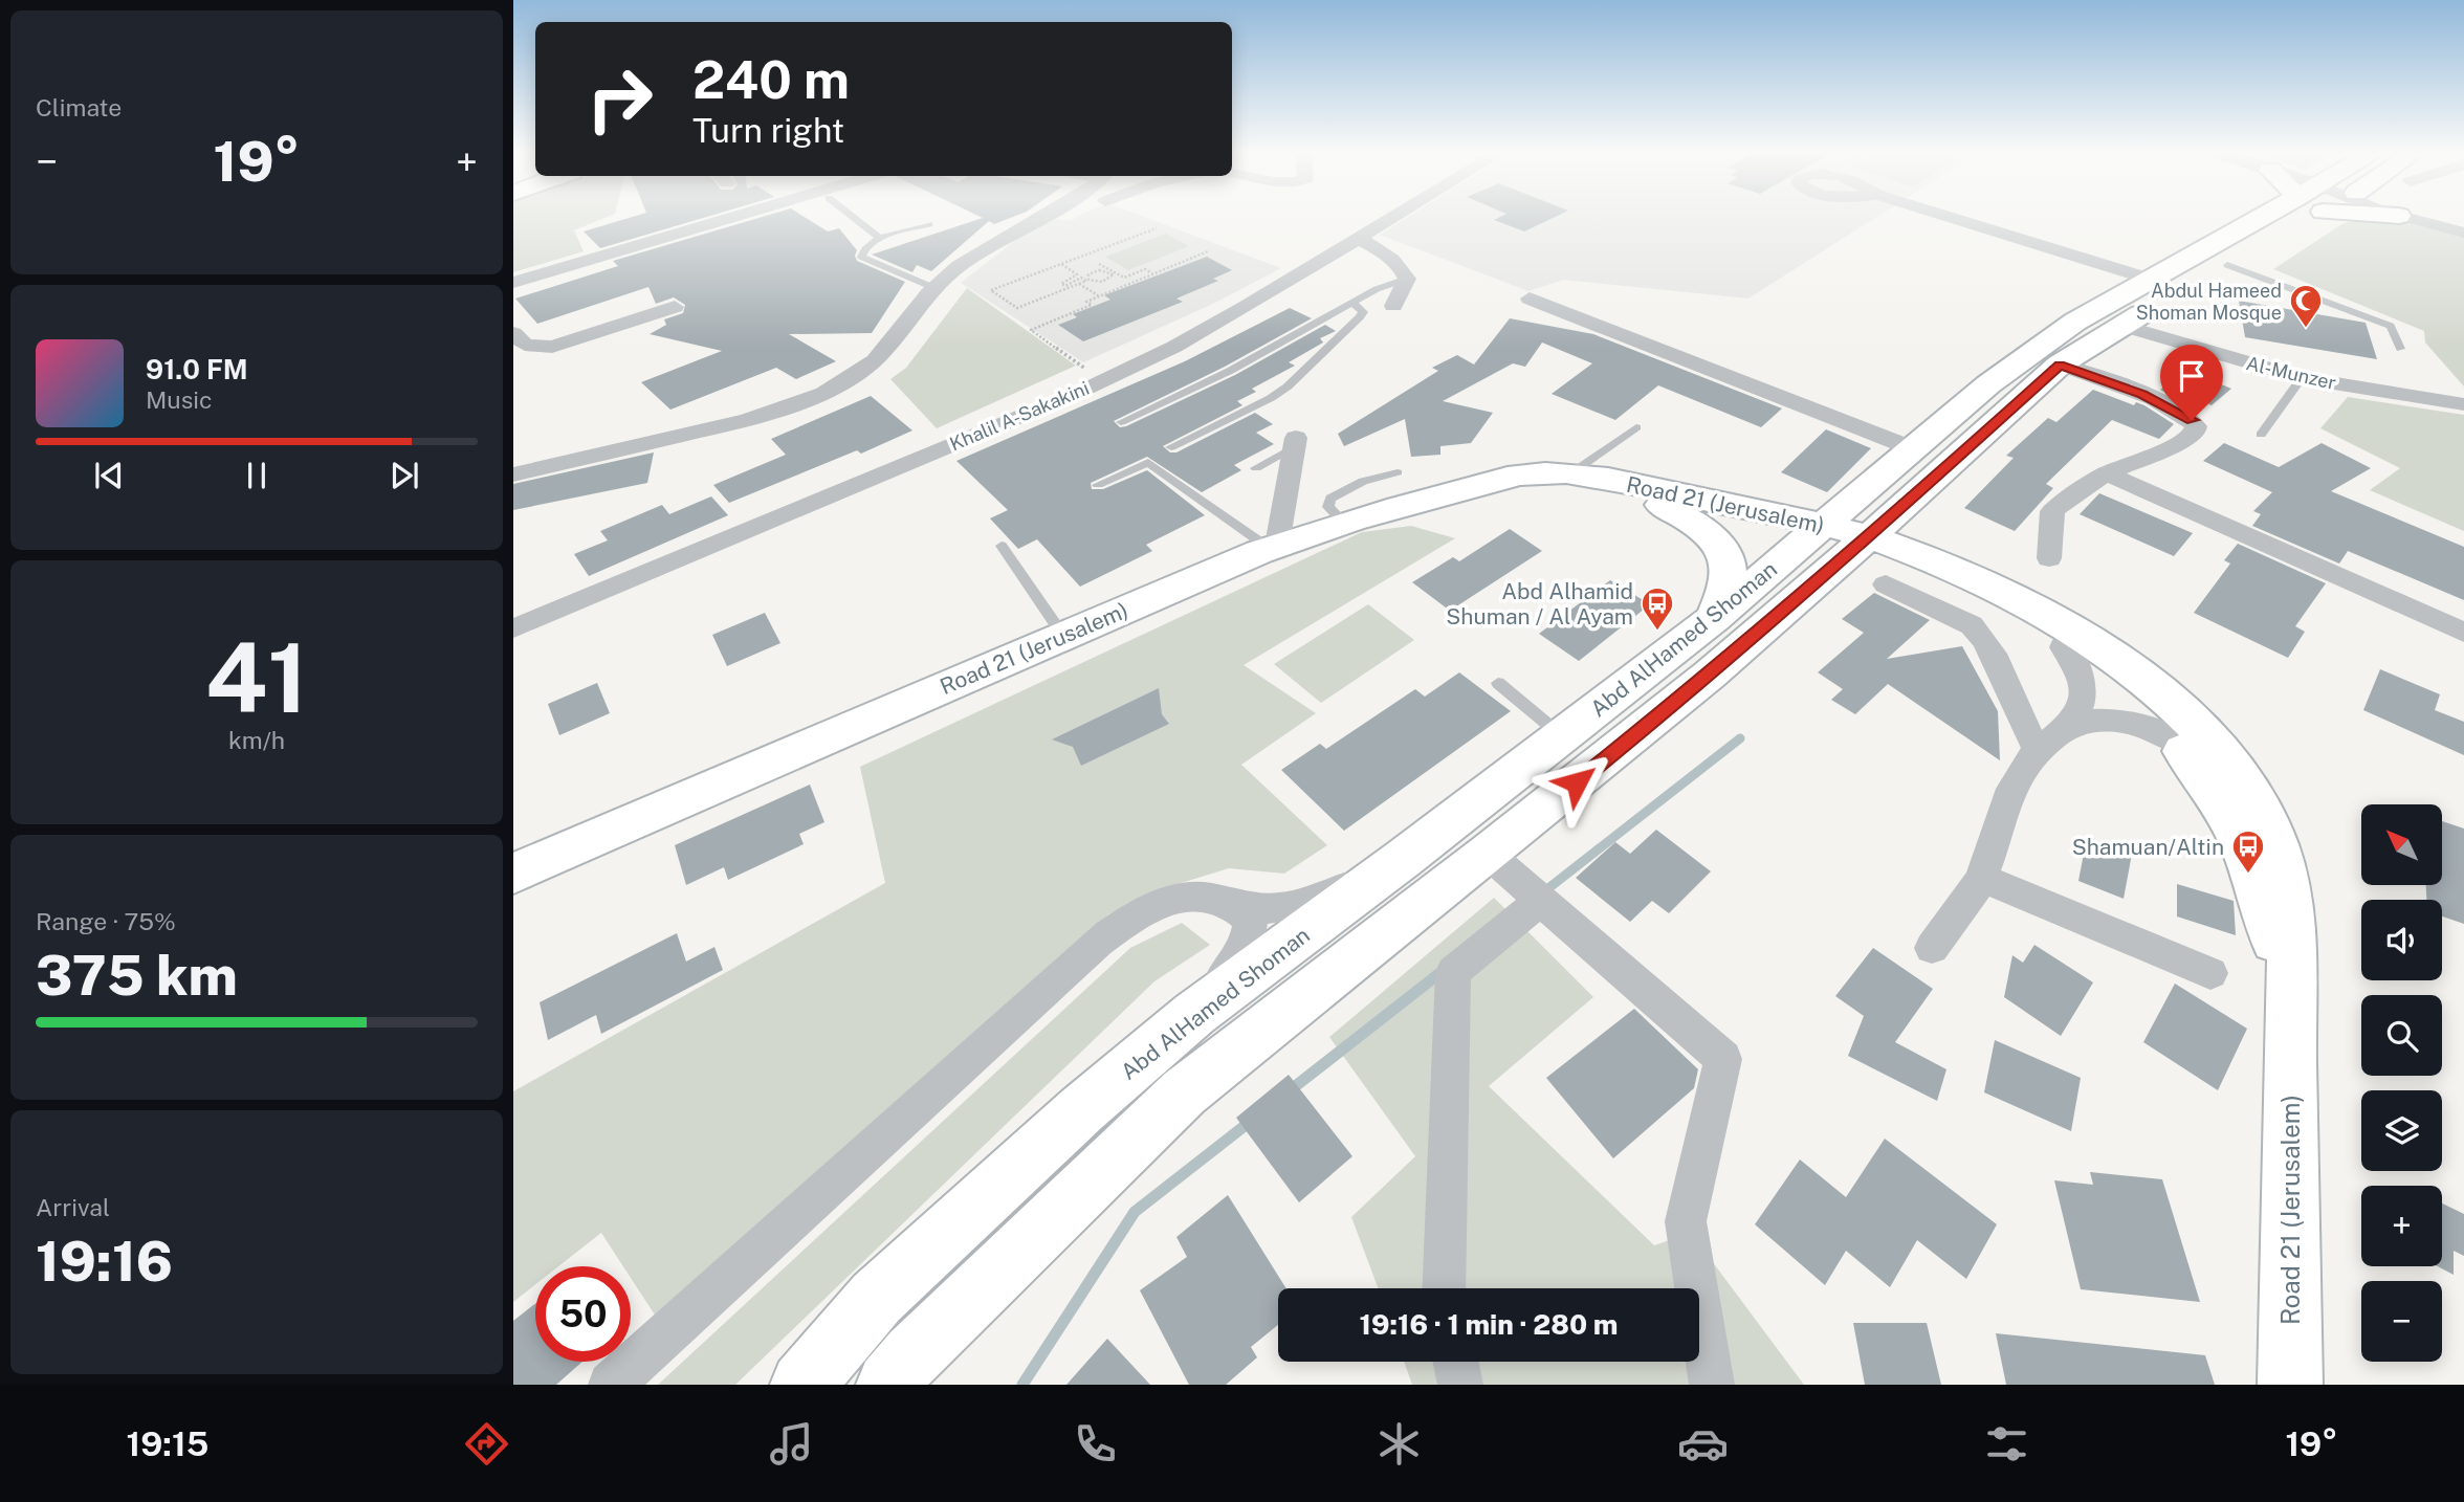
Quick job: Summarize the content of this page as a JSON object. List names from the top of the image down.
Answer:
{
  "streets": {
    "main road": ["Road 21 (Jerusalem)", "Abd AlHamed Shoman"],
    "street": ["Al-Munzer", "Khalil A-Sakakini"]
  },
  "crossings": [
    ["Al-Munzer", "Abd AlHamed Shoman"],
    ["Road 21 (Jerusalem)", "Abd AlHamed Shoman"]
  ],
  "places": {
    "mosque": ["Abdul Hameed Shoman Mosque"],
    "bus stop": ["Abd Alhamid Shuman / Al Ayam", "Shamuan/Altin"]
  },
  "north": "top left",
  "page": {
    "tile": [
      "Climate",
      ["41", "km/h"],
      ["Range · 75%", "375 km"],
      ["Arrival", "19:16"]
    ],
    "turn": ["240 m", "Turn right"],
    "heat": ["−", "19°", "+"],
    "song": ["91.0 FM", "Music"],
    "map_buttons": ["+", "−"],
    "limit": "50",
    "trip": "19:16 · 1 min · 280 m",
    "tabs": ["19:15", "19°"]
  }
}
